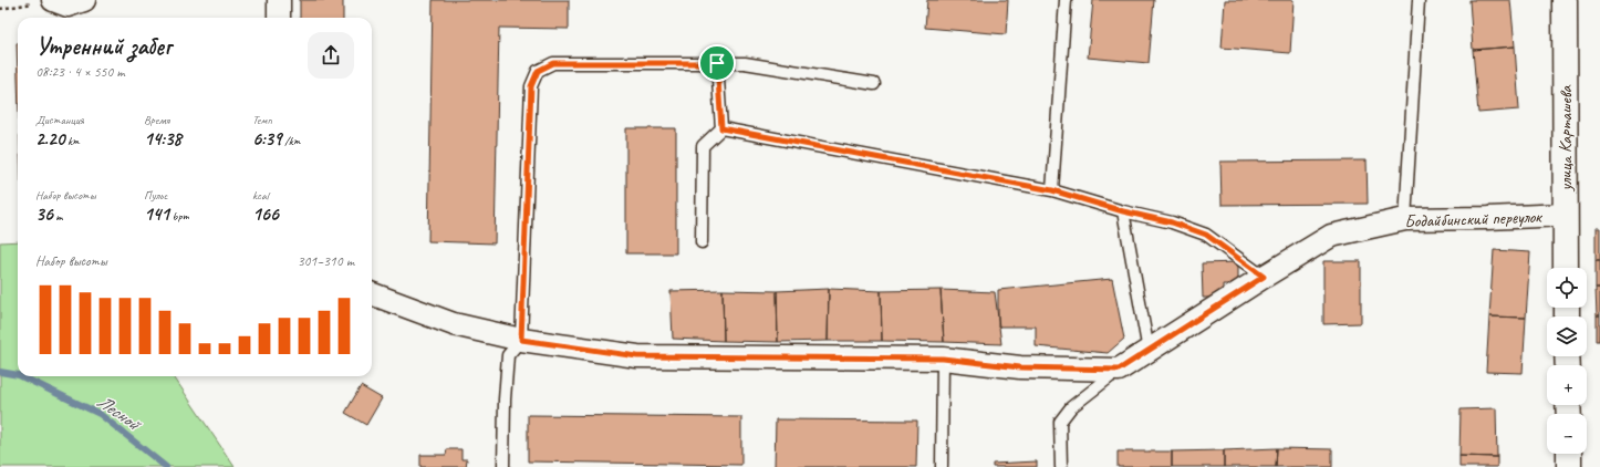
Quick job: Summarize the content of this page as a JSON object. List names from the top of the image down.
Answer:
{
  "streets": {
    "main road": ["улица Карташева"],
    "street": ["Бодайбинский переулок"]
  },
  "crossings": [
    ["улица Карташева", "Бодайбинский переулок"]
  ],
  "water": ["Лесной"],
  "page": {
    "heading": ["Утренний забег", "08:23 · 4 × 550 m"],
    "stats": [
      ["Дистанция", "2.20 km"],
      ["Время", "14:38"],
      ["Темп", "6:39 /km"],
      ["Набор высоты", "36 m"],
      ["Пульс", "141 bpm"],
      ["kcal", "166"]
    ],
    "chart": ["Набор высоты", "301–310 m"],
    "map_buttons": ["+", "−"]
  }
}
